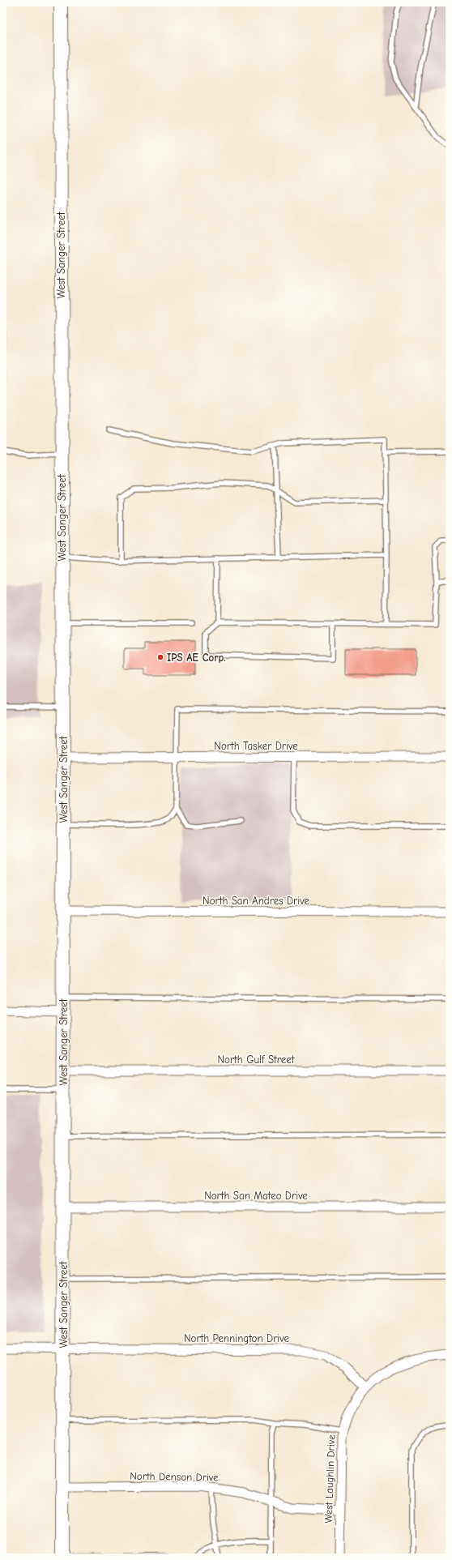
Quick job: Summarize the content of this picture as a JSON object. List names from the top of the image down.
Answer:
{
  "streets": {
    "main road": ["West Sanger Street"],
    "street": [
      "North Tasker Drive",
      "North San Andres Drive",
      "North Gulf Street",
      "North San Mateo Drive",
      "North Pennington Drive",
      "North Denson Drive",
      "West Laughlin Drive"
    ]
  },
  "crossings": [
    ["West Sanger Street", "North Tasker Drive"],
    ["West Sanger Street", "North San Andres Drive"],
    ["West Sanger Street", "North Gulf Street"],
    ["West Sanger Street", "North San Mateo Drive"],
    ["West Sanger Street", "North Pennington Drive"],
    ["West Sanger Street", "North Denson Drive"],
    ["North Pennington Drive", "West Laughlin Drive"],
    ["North Denson Drive", "West Laughlin Drive"]
  ],
  "places": ["IPS AE Corp."]
}
